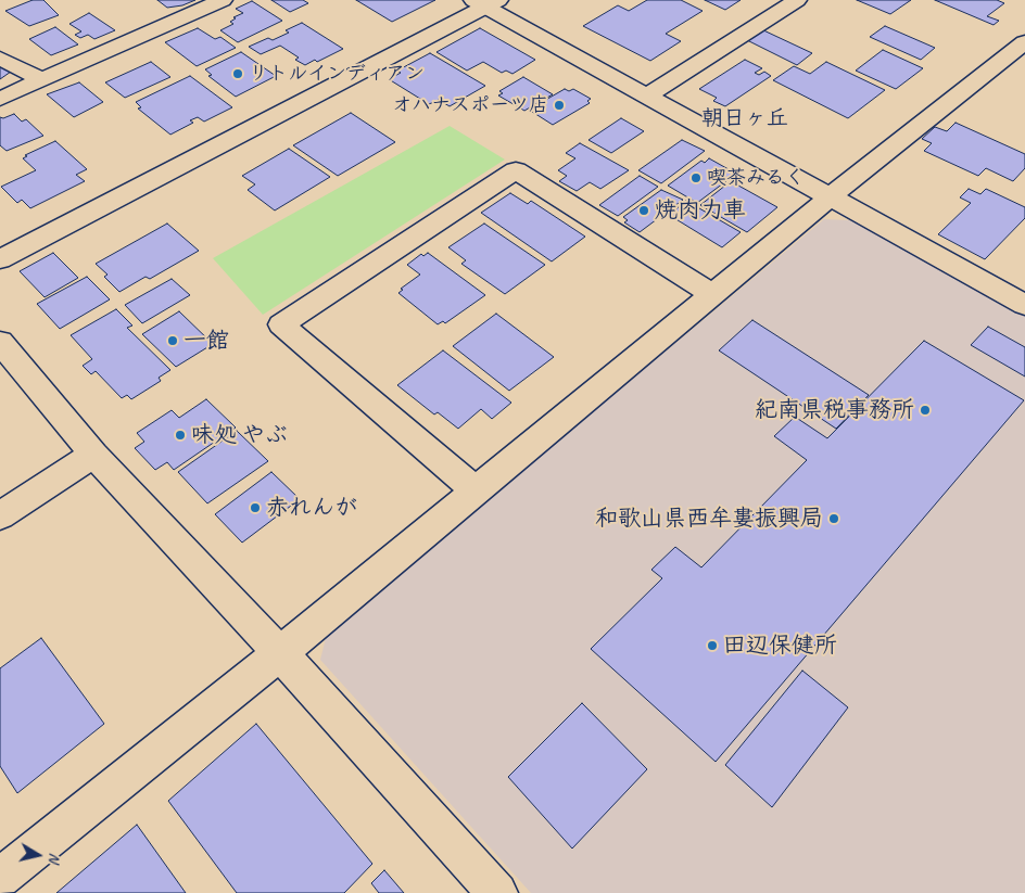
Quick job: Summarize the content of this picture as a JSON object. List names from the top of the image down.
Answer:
{
  "districts": ["朝日ヶ丘"],
  "places": [
    "リトルインディアン",
    "オハナスポーツ店",
    "喫茶みるく",
    "焼肉力車",
    "一館",
    "紀南県税事務所",
    "味処 やぶ",
    "赤れんが",
    "和歌山県西牟婁振興局",
    "田辺保健所"
  ],
  "north": "right"
}
